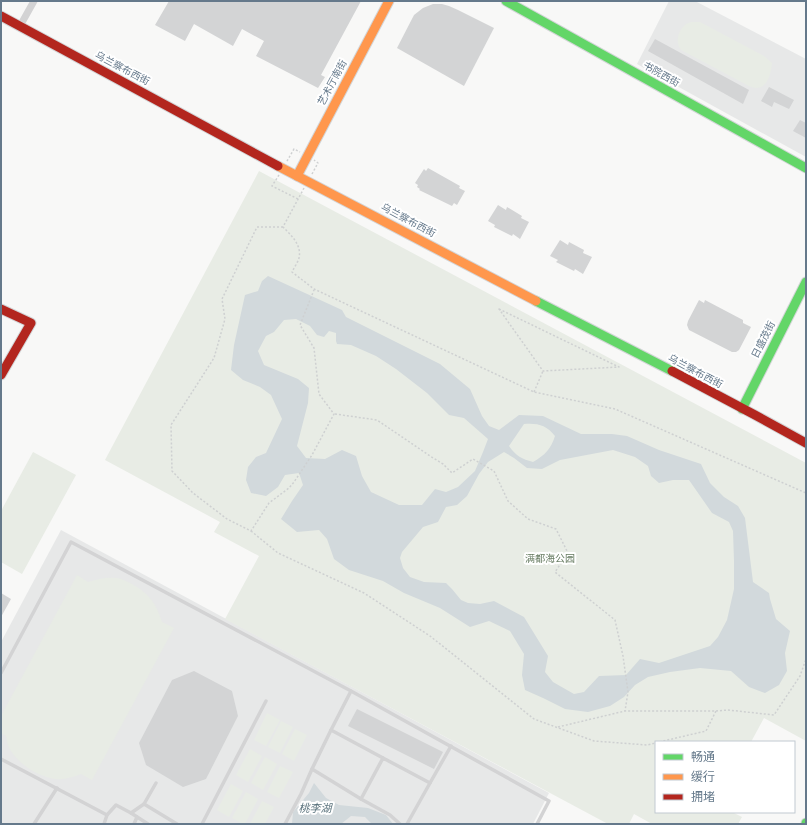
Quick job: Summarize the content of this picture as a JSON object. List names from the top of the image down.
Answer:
{
  "streets": {
    "street": [
      "乌兰察布西街",
      "书院西街",
      "艺术厅南街",
      "日盛茂街"
    ]
  },
  "crossings": [
    ["乌兰察布西街", "艺术厅南街"],
    ["乌兰察布西街", "日盛茂街"]
  ],
  "water": ["桃李湖"],
  "parks": ["满都海公园"],
  "legend": ["畅通", "缓行", "拥堵"]
}
